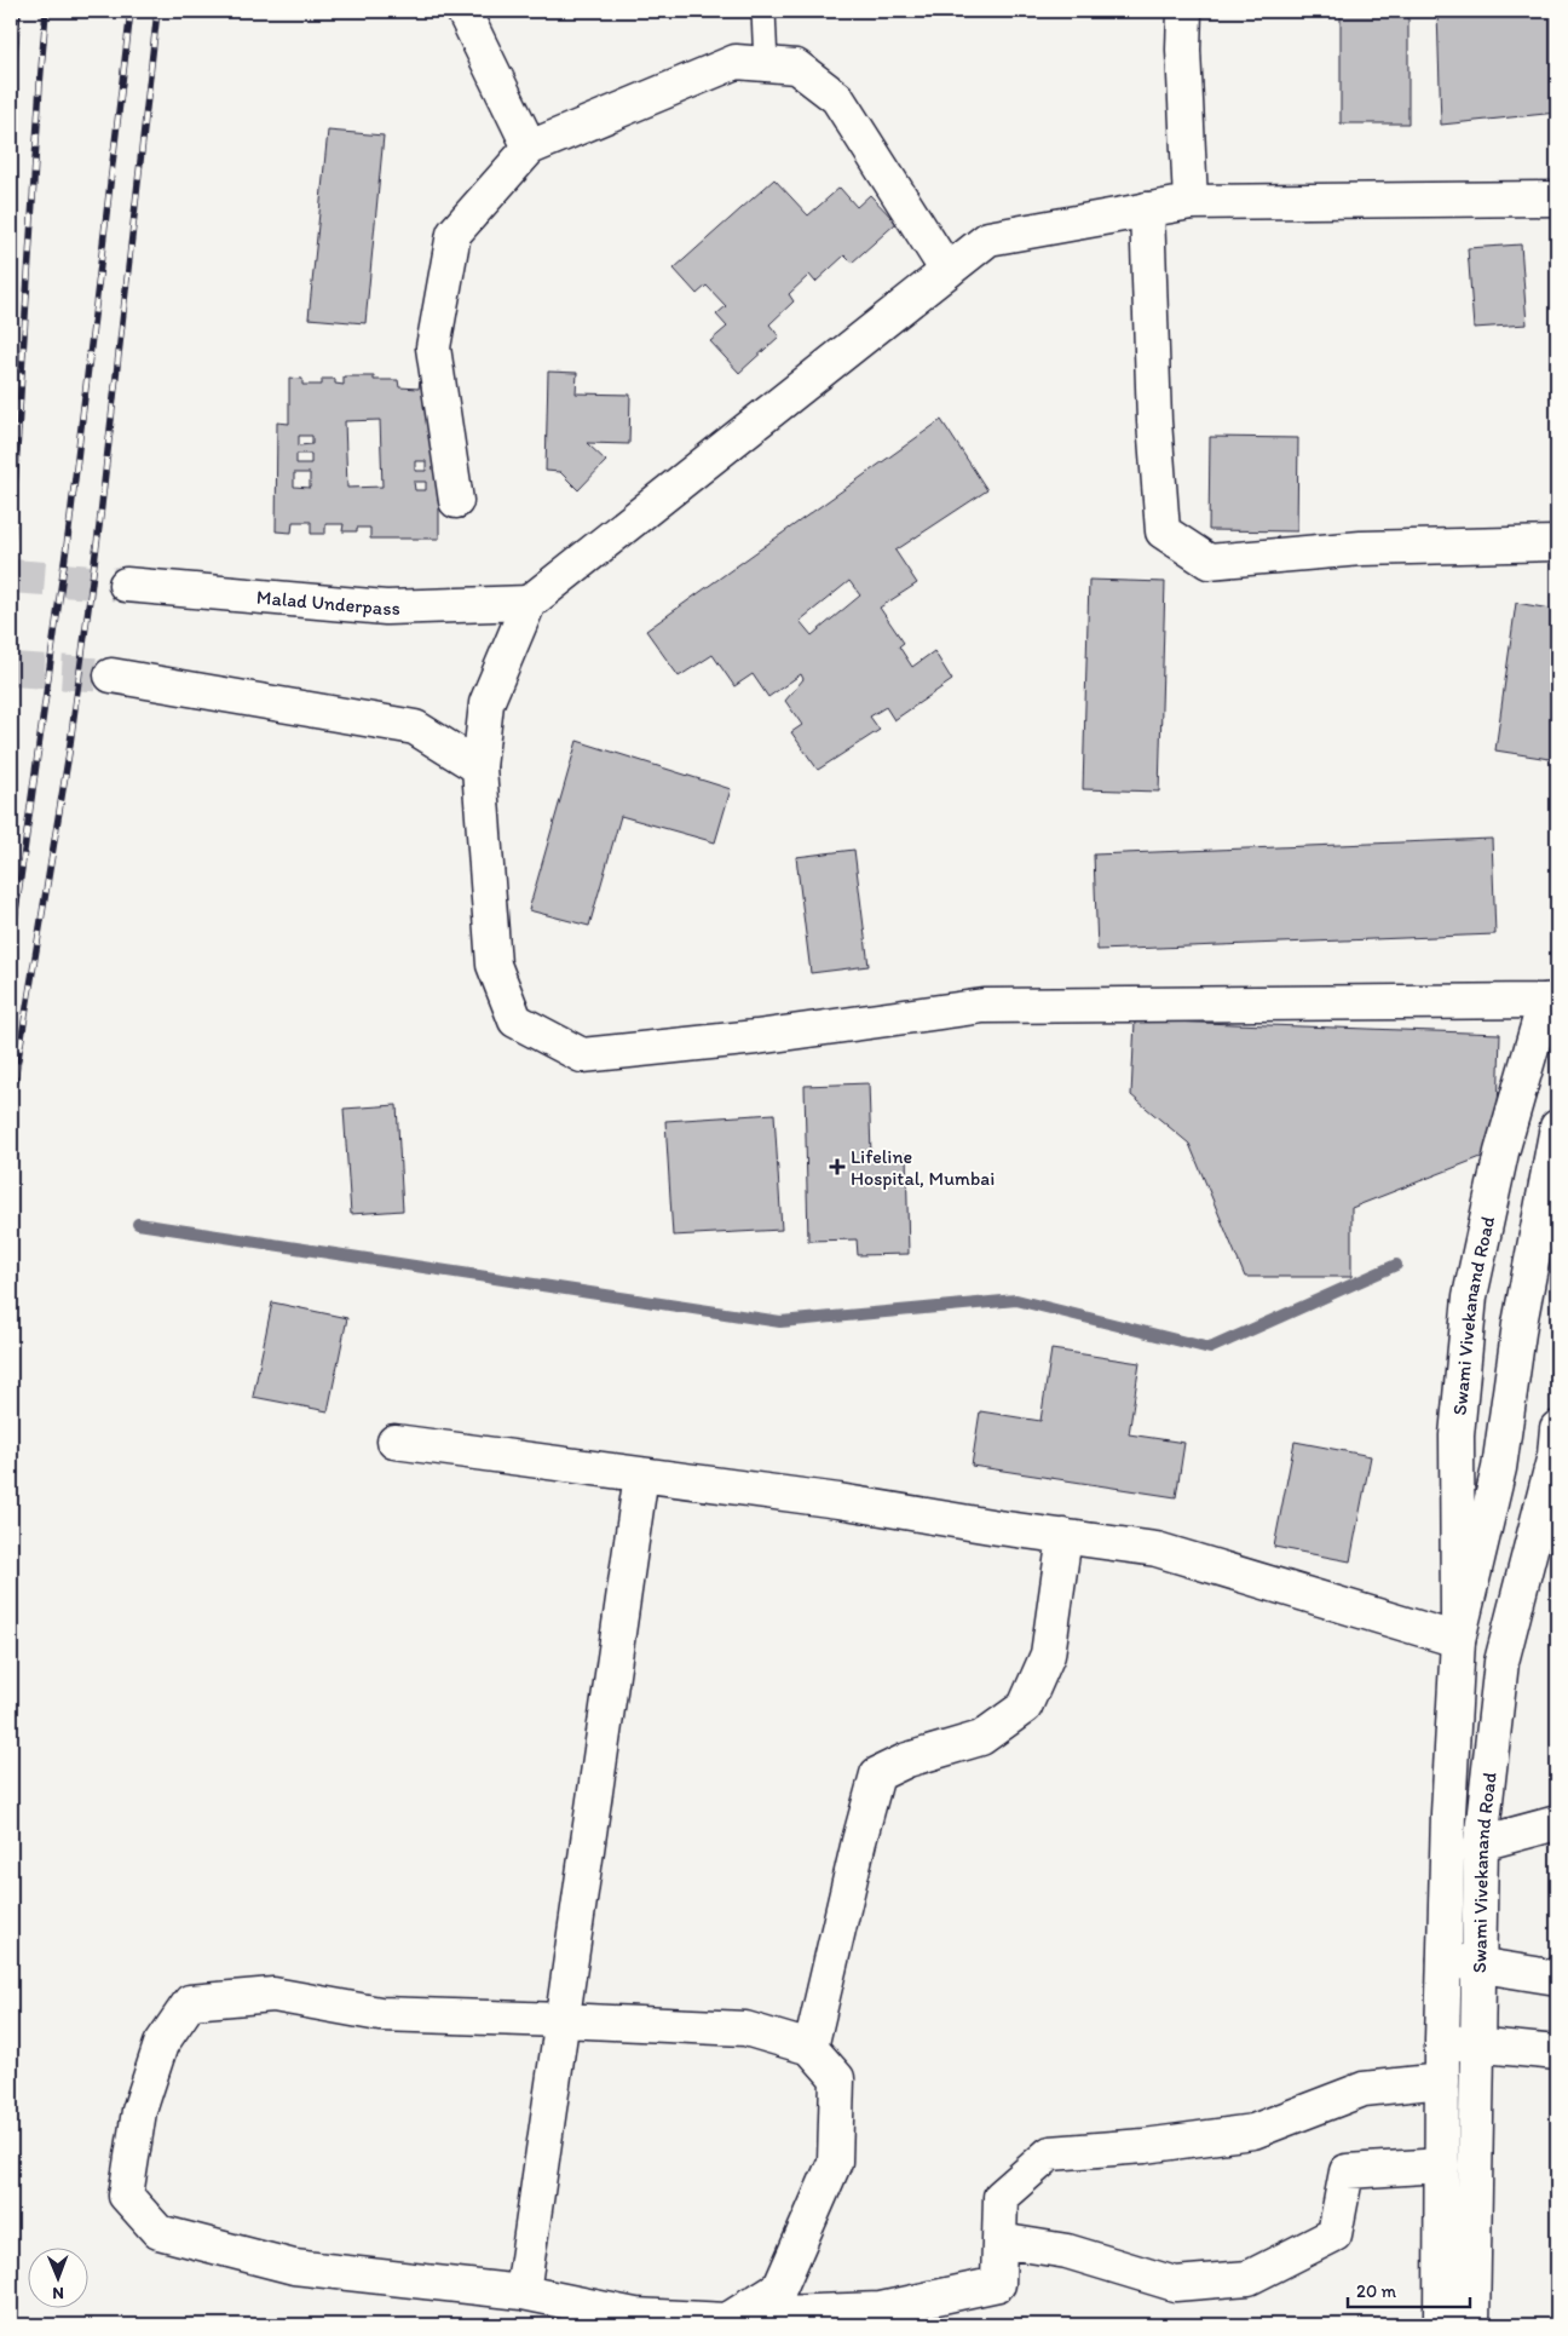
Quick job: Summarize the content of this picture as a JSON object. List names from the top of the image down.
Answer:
{
  "streets": {
    "street": ["Malad Underpass", "Swami Vivekanand Road"]
  },
  "places": {
    "health": ["Lifeline Hospital, Mumbai"]
  },
  "scale_bar": "20 m",
  "north": "bottom"
}
